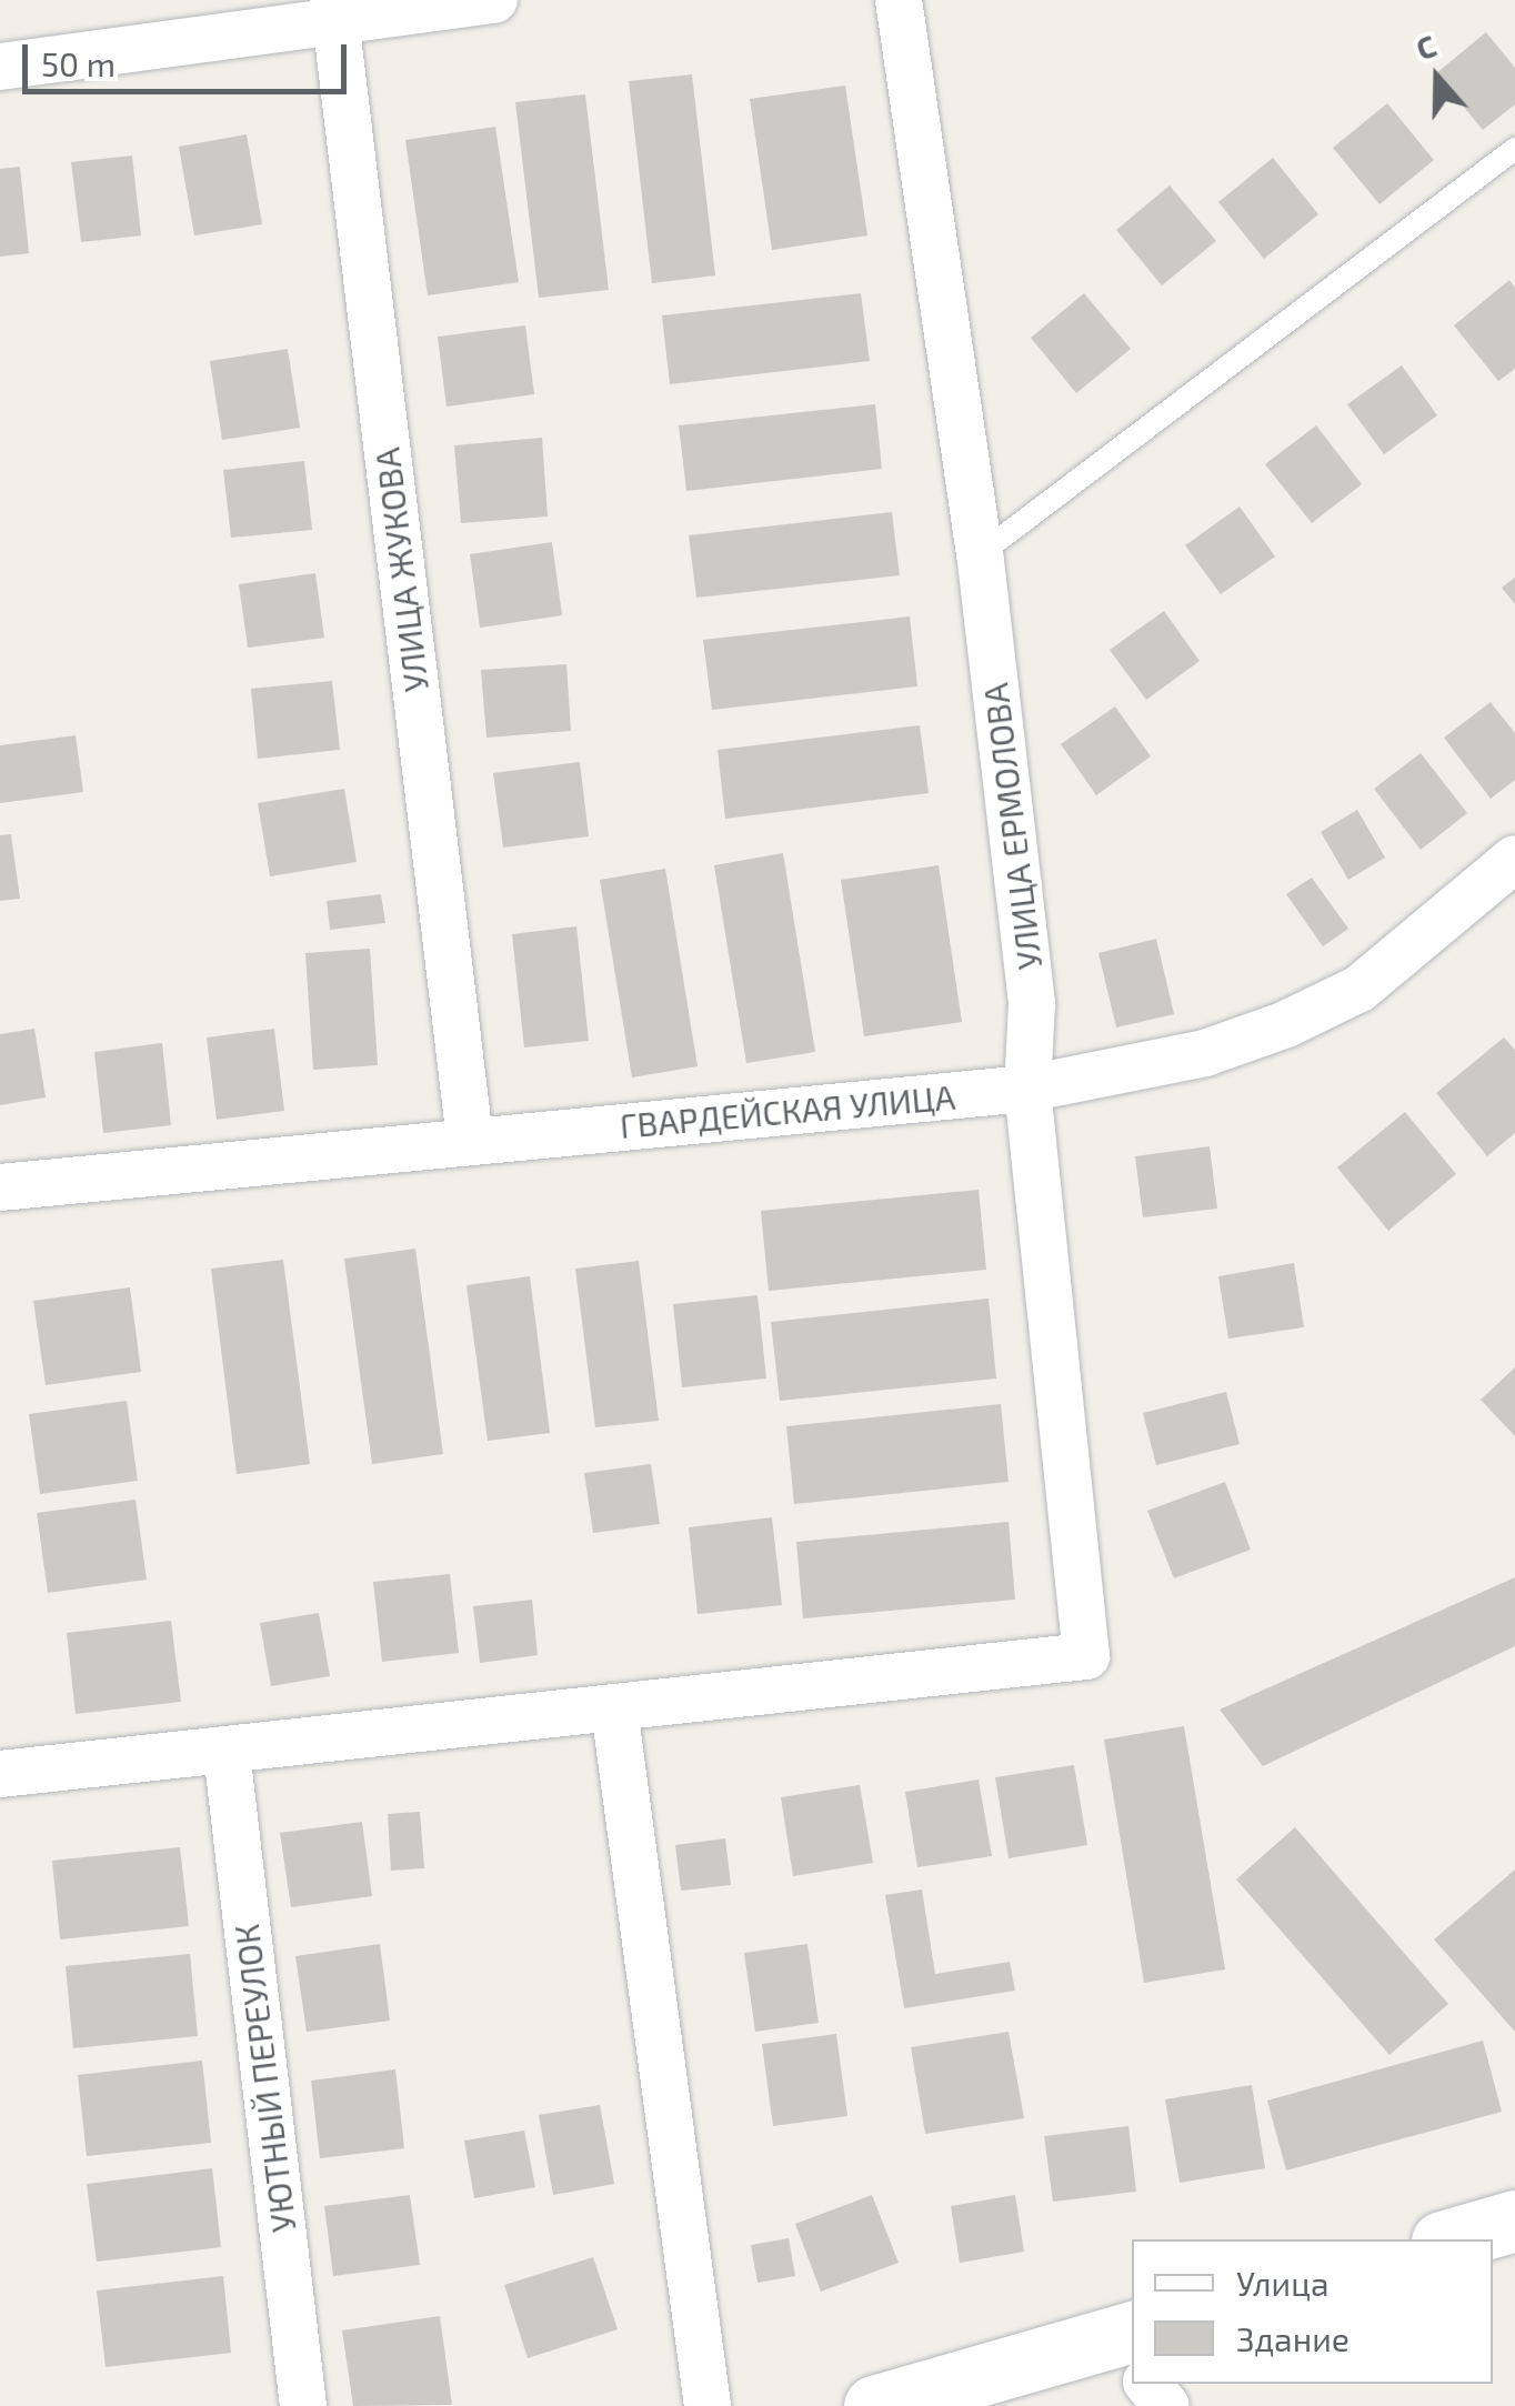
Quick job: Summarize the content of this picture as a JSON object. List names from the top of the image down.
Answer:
{
  "streets": {
    "street": [
      "УЛИЦА ЖУКОВА",
      "УЛИЦА ЕРМОЛОВА",
      "ГВАРДЕЙСКАЯ УЛИЦА",
      "УЮТНЫЙ ПЕРЕУЛОК"
    ]
  },
  "crossings": [
    ["УЛИЦА ЖУКОВА", "ГВАРДЕЙСКАЯ УЛИЦА"],
    ["УЛИЦА ЕРМОЛОВА", "ГВАРДЕЙСКАЯ УЛИЦА"]
  ],
  "legend": ["Улица", "Здание"],
  "scale_bar": "50 m",
  "north": "top"
}
